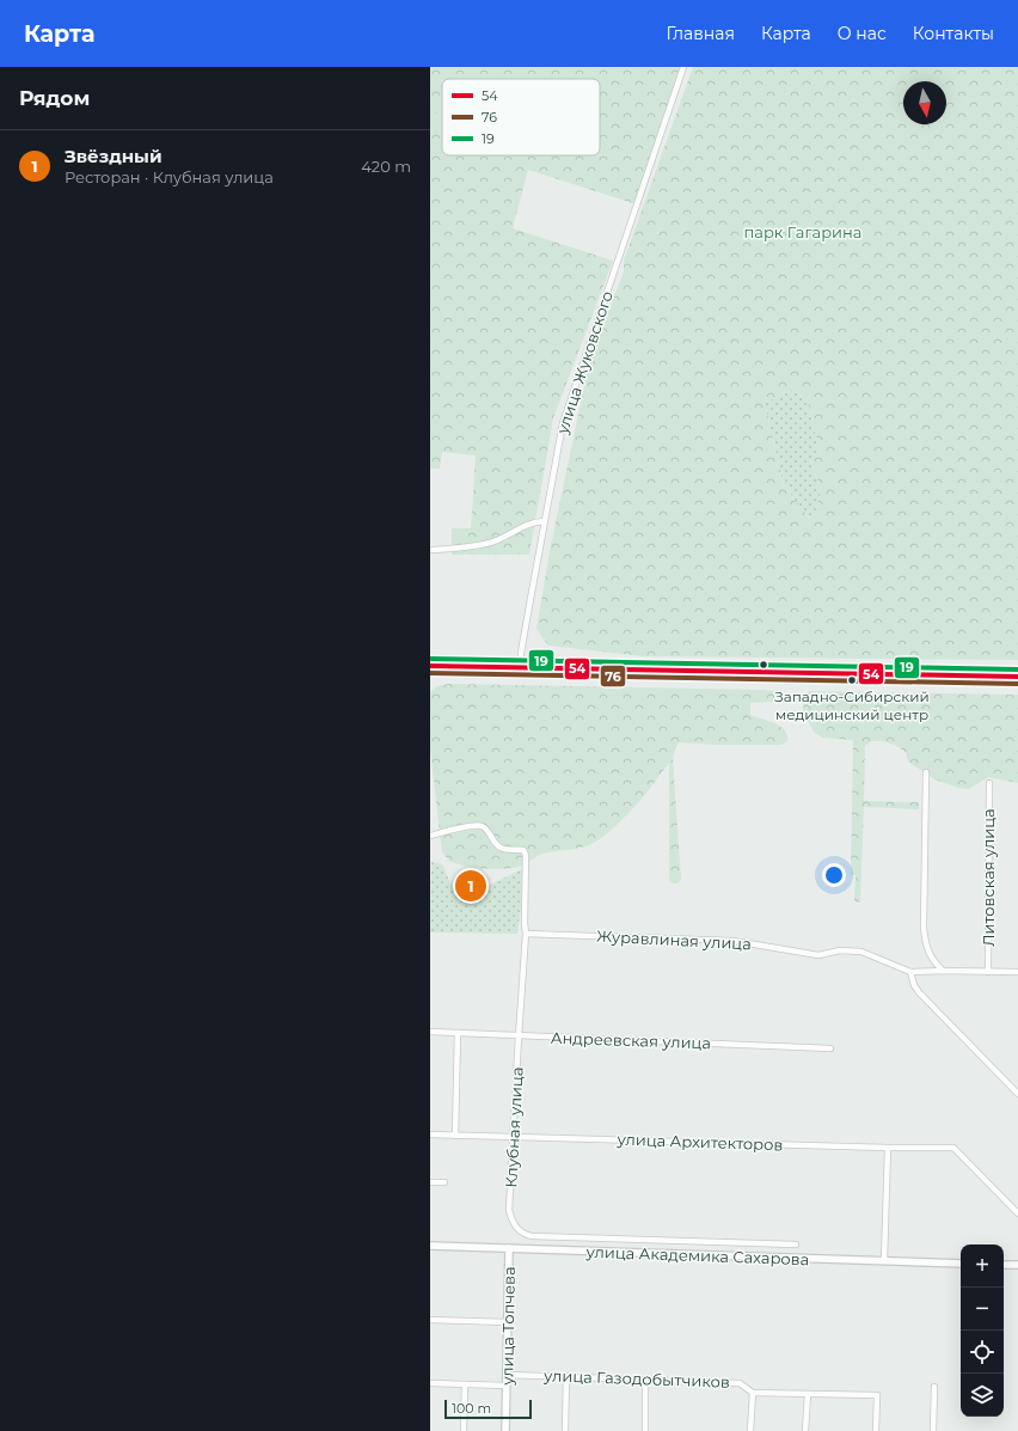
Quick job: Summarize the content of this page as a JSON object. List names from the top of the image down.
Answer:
{
  "streets": {
    "street": [
      "улица Жуковского",
      "Литовская улица",
      "Журавлиная улица",
      "Андреевская улица",
      "Клубная улица",
      "улица Архитекторов",
      "улица Академика Сахарова",
      "улица Топчева",
      "улица Газодобытчиков"
    ]
  },
  "crossings": [
    ["Литовская улица", "Журавлиная улица"],
    ["Журавлиная улица", "Клубная улица"],
    ["Андреевская улица", "Клубная улица"],
    ["Клубная улица", "улица Архитекторов"],
    ["улица Академика Сахарова", "улица Топчева"],
    ["улица Топчева", "улица Газодобытчиков"]
  ],
  "parks": ["парк Гагарина"],
  "places": ["Западно-Сибирский медицинский центр"],
  "lines": ["transit line 19", "transit line 54", "transit line 76"],
  "legend": ["54", "76", "19"],
  "scale_bar": "100 m",
  "north": "bottom",
  "page": {
    "header": "Карта",
    "nav": [
      "Главная",
      "Карта",
      "О нас",
      "Контакты"
    ],
    "heading": "Рядом",
    "list": [
      {
        "mark": "1",
        "name": "Звёздный",
        "note": "Ресторан · Клубная улица",
        "value": "420 m"
      }
    ],
    "pins": "1",
    "map_buttons": ["+", "−"],
    "scale": "100 m"
  }
}
